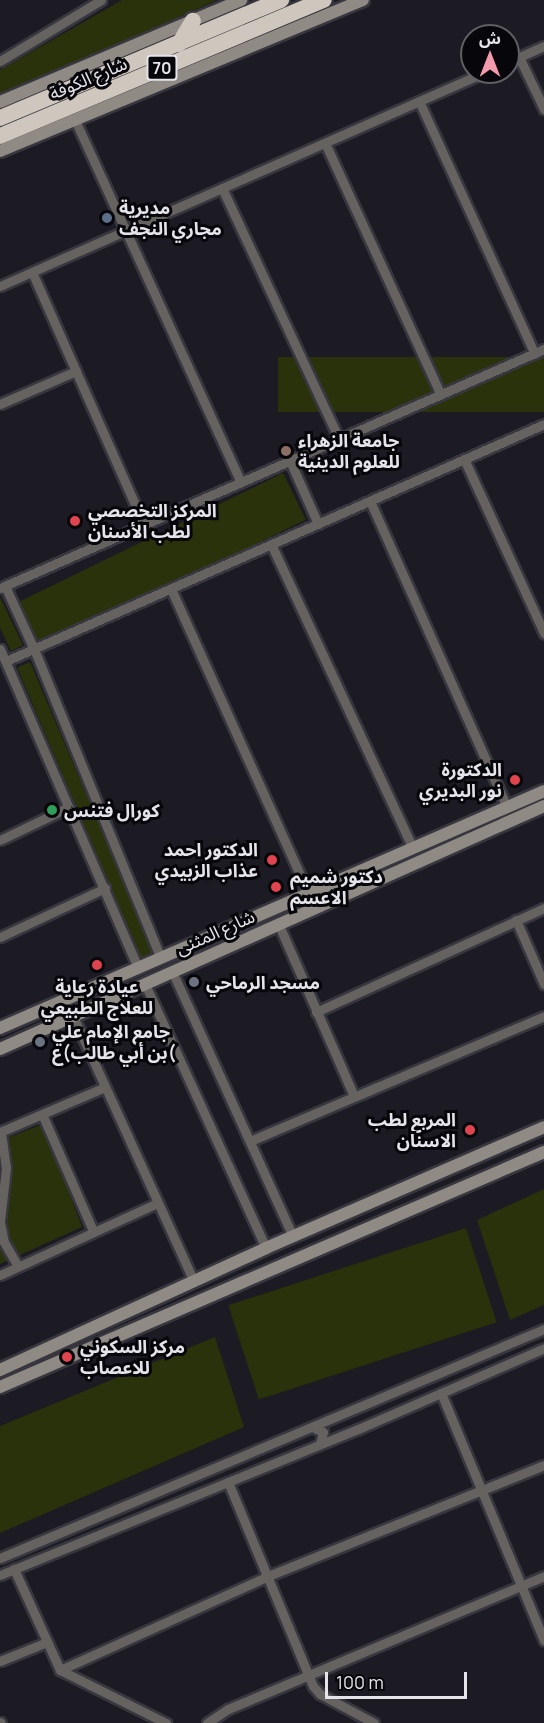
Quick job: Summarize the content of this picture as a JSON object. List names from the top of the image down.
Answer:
{
  "streets": {
    "highway": ["70", "شارع الكوفة"],
    "main road": ["شارع المثنى"]
  },
  "places": [
    "مديرية مجاري النجف",
    "جامعة الزهراء للعلوم الدينية",
    "المركز التخصصي لطب الأسنان",
    "الدكتورة نور البديري",
    "كورال فتنس",
    "الدكتور احمد عذاب الزبيدي",
    "دكتور شميم الاعسم",
    "عيادة رعاية للعلاج الطبيعي",
    "مسجد الرماحي",
    "جامع الإمام علي بن أبي طالب)ع(",
    "المربع لطب الاسنان",
    "مركز السكوني للاعصاب"
  ],
  "scale_bar": "100 m",
  "north": "top"
}
